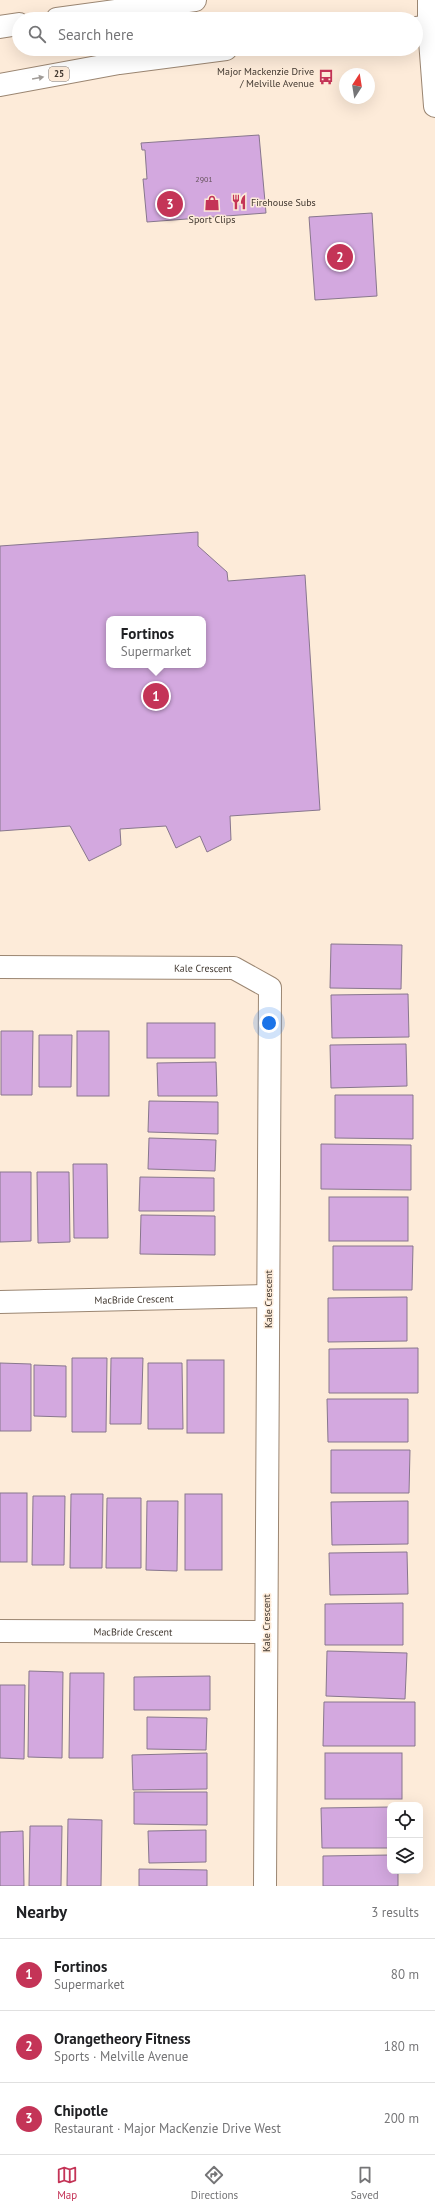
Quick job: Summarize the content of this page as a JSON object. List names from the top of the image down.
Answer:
{
  "streets": {
    "street": ["25", "Kale Crescent", "MacBride Crescent"]
  },
  "crossings": [
    ["Kale Crescent", "MacBride Crescent"]
  ],
  "places": {
    "bus stop": ["Major Mackenzie Drive / Melville Avenue"],
    "restaurant": ["Firehouse Subs"],
    "shop": ["Sport Clips"]
  },
  "house_numbers": ["2901"],
  "north": "top",
  "page": {
    "search": "Search here",
    "pins": ["3", "2", "1"],
    "popup": ["Fortinos", "Supermarket"],
    "heading": ["Nearby", "3 results"],
    "list": [
      {
        "mark": "1",
        "name": "Fortinos",
        "note": "Supermarket",
        "value": "80 m"
      },
      {
        "mark": "2",
        "name": "Orangetheory Fitness",
        "note": "Sports · Melville Avenue",
        "value": "180 m"
      },
      {
        "mark": "3",
        "name": "Chipotle",
        "note": "Restaurant · Major MacKenzie Drive West",
        "value": "200 m"
      }
    ],
    "nav": ["Map", "Directions", "Saved"]
  }
}
